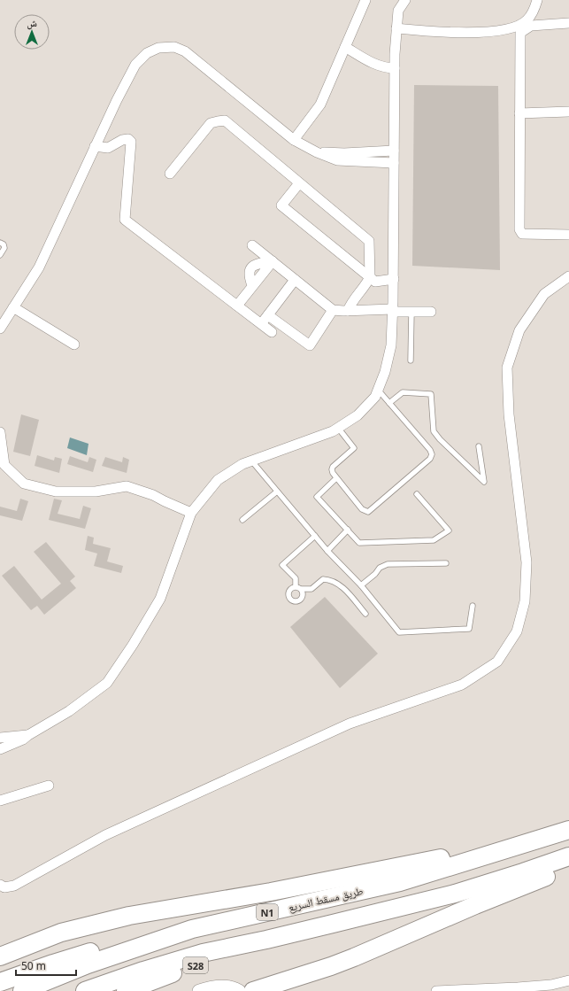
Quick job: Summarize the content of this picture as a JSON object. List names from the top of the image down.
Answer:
{
  "streets": {
    "highway": ["طريق مسقط السريع", "N1", "S28"]
  },
  "scale_bar": "50 m",
  "north": "top"
}
